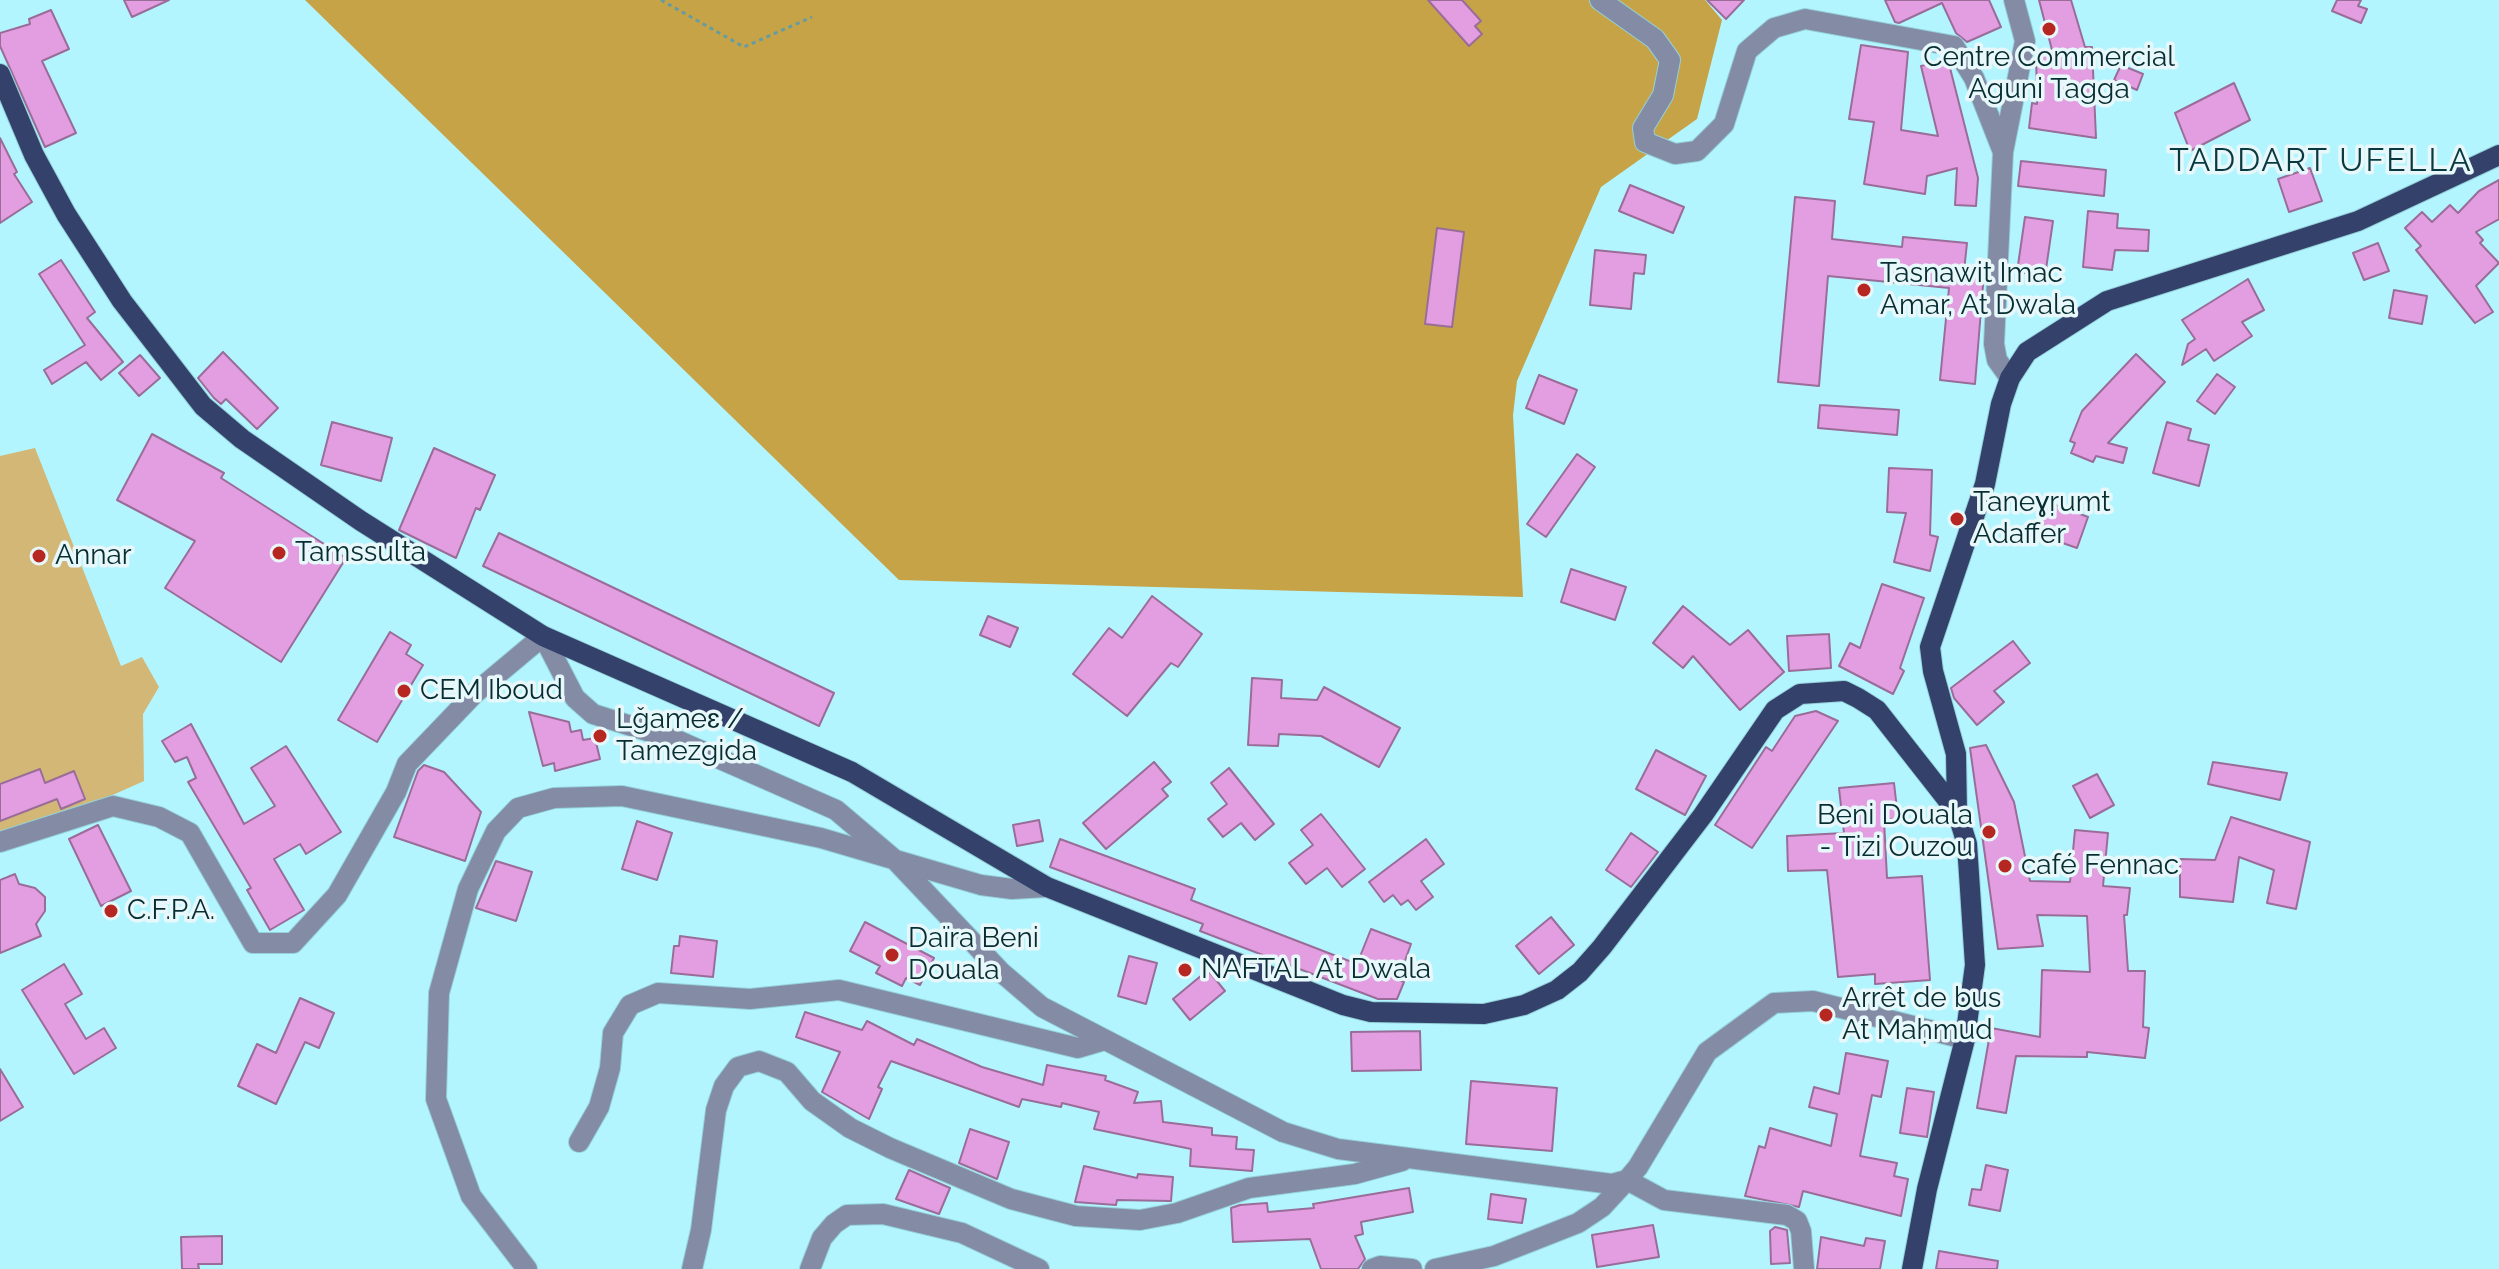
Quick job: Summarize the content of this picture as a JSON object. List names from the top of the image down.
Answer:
{
  "districts": ["TADDART UFELLA"],
  "places": [
    "Centre Commercial Aguni Tagga",
    "Tasnawit Imac Amar, At Dwala",
    "Taneɣṛumt Adaffer",
    "Tamssulta",
    "Annar",
    "CEM Iboud",
    "Lǧameɛ / Tamezgida",
    "Beni Douala - Tizi Ouzou",
    "café Fennac",
    "C.F.P.A.",
    "Daïra Beni Douala",
    "NAFTAL At Dwala",
    "Arrêt de bus At Maḥmud"
  ]
}
